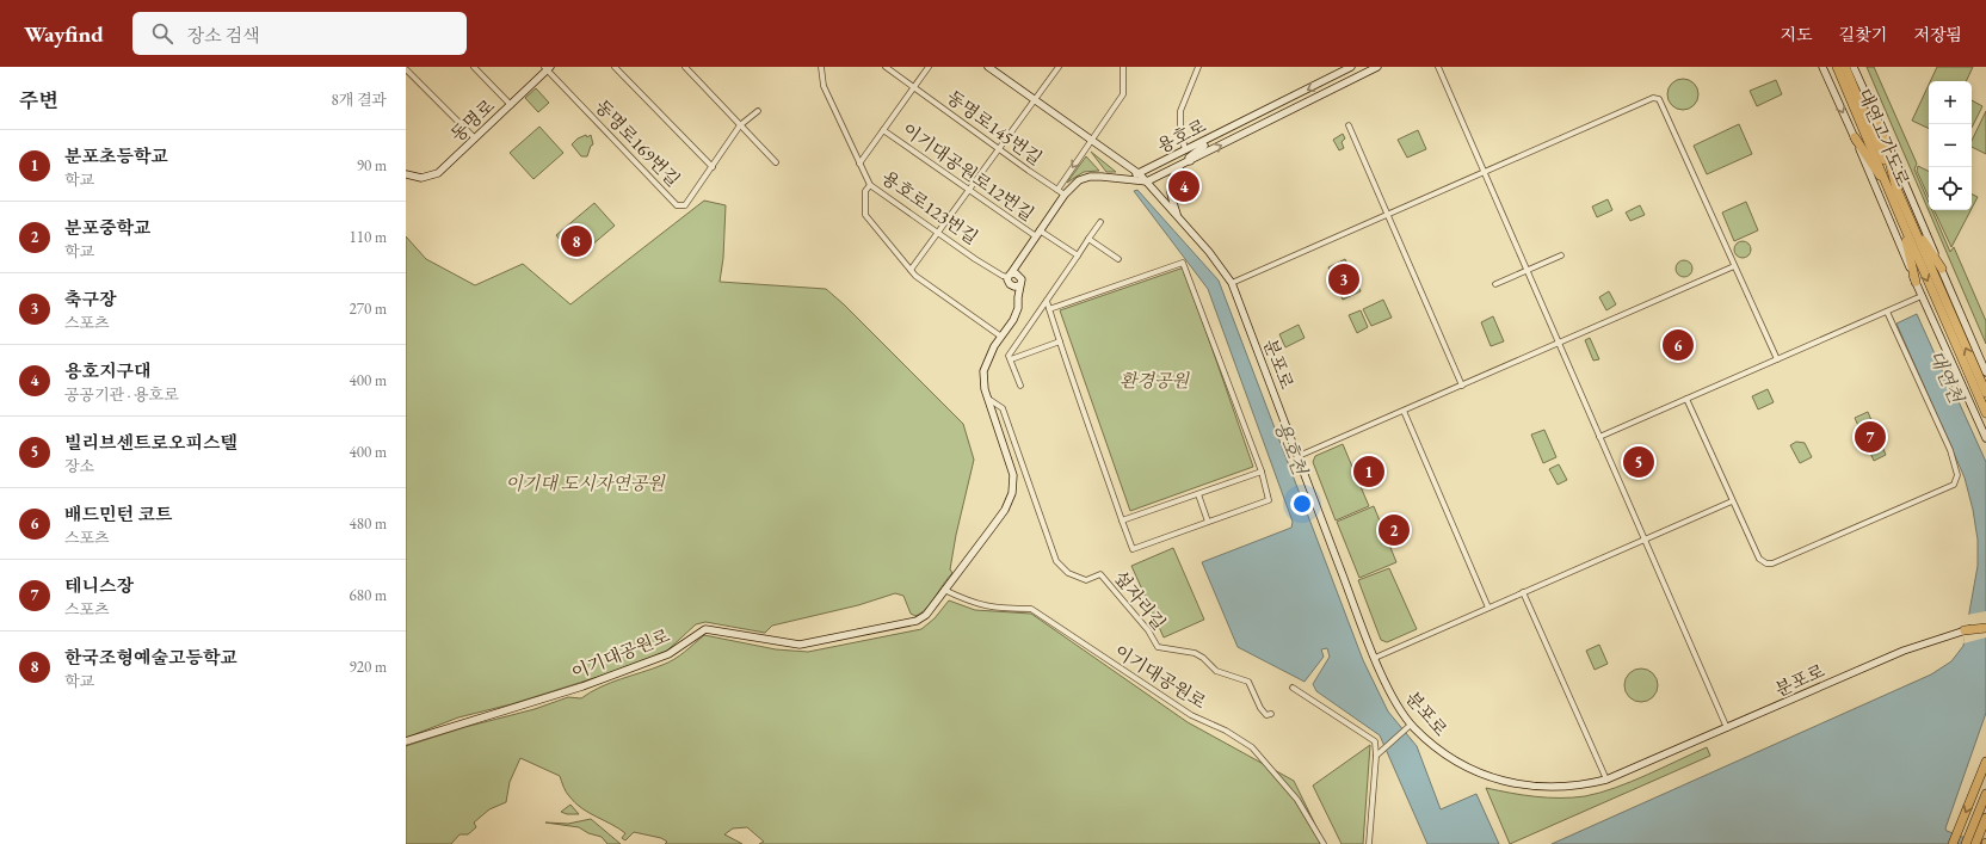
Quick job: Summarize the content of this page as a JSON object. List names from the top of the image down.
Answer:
{
  "streets": {
    "highway": ["대연고가도로"],
    "main road": [
      "동명로",
      "용호로",
      "분포로",
      "이기대공원로"
    ],
    "street": [
      "동명로145번길",
      "동명로169번길",
      "이기대공원로12번길",
      "용호로123번길",
      "섶자리길"
    ]
  },
  "crossings": [
    ["동명로", "동명로169번길"],
    ["동명로145번길", "이기대공원로"],
    ["용호로", "분포로"],
    ["용호로", "이기대공원로"],
    ["이기대공원로12번길", "이기대공원로"],
    ["용호로123번길", "이기대공원로"],
    ["분포로", "이기대공원로"],
    ["섶자리길", "이기대공원로"]
  ],
  "water": ["대연천", "용호천"],
  "parks": ["환경공원", "이기대 도시자연공원"],
  "page": {
    "header": "Wayfind",
    "search": "장소 검색",
    "nav": ["지도", "길찾기", "저장됨"],
    "heading": ["주변", "8개 결과"],
    "map_buttons": ["+", "−"],
    "list": [
      {
        "mark": "1",
        "name": "분포초등학교",
        "note": "학교",
        "value": "90 m"
      },
      {
        "mark": "2",
        "name": "분포중학교",
        "note": "학교",
        "value": "110 m"
      },
      {
        "mark": "3",
        "name": "축구장",
        "note": "스포츠",
        "value": "270 m"
      },
      {
        "mark": "4",
        "name": "용호지구대",
        "note": "공공기관 · 용호로",
        "value": "400 m"
      },
      {
        "mark": "5",
        "name": "빌리브센트로오피스텔",
        "note": "장소",
        "value": "400 m"
      },
      {
        "mark": "6",
        "name": "배드민턴 코트",
        "note": "스포츠",
        "value": "480 m"
      },
      {
        "mark": "7",
        "name": "테니스장",
        "note": "스포츠",
        "value": "680 m"
      },
      {
        "mark": "8",
        "name": "한국조형예술고등학교",
        "note": "학교",
        "value": "920 m"
      }
    ],
    "pins": [
      "4",
      "8",
      "3",
      "6",
      "7",
      "5",
      "1",
      "2"
    ]
  }
}
